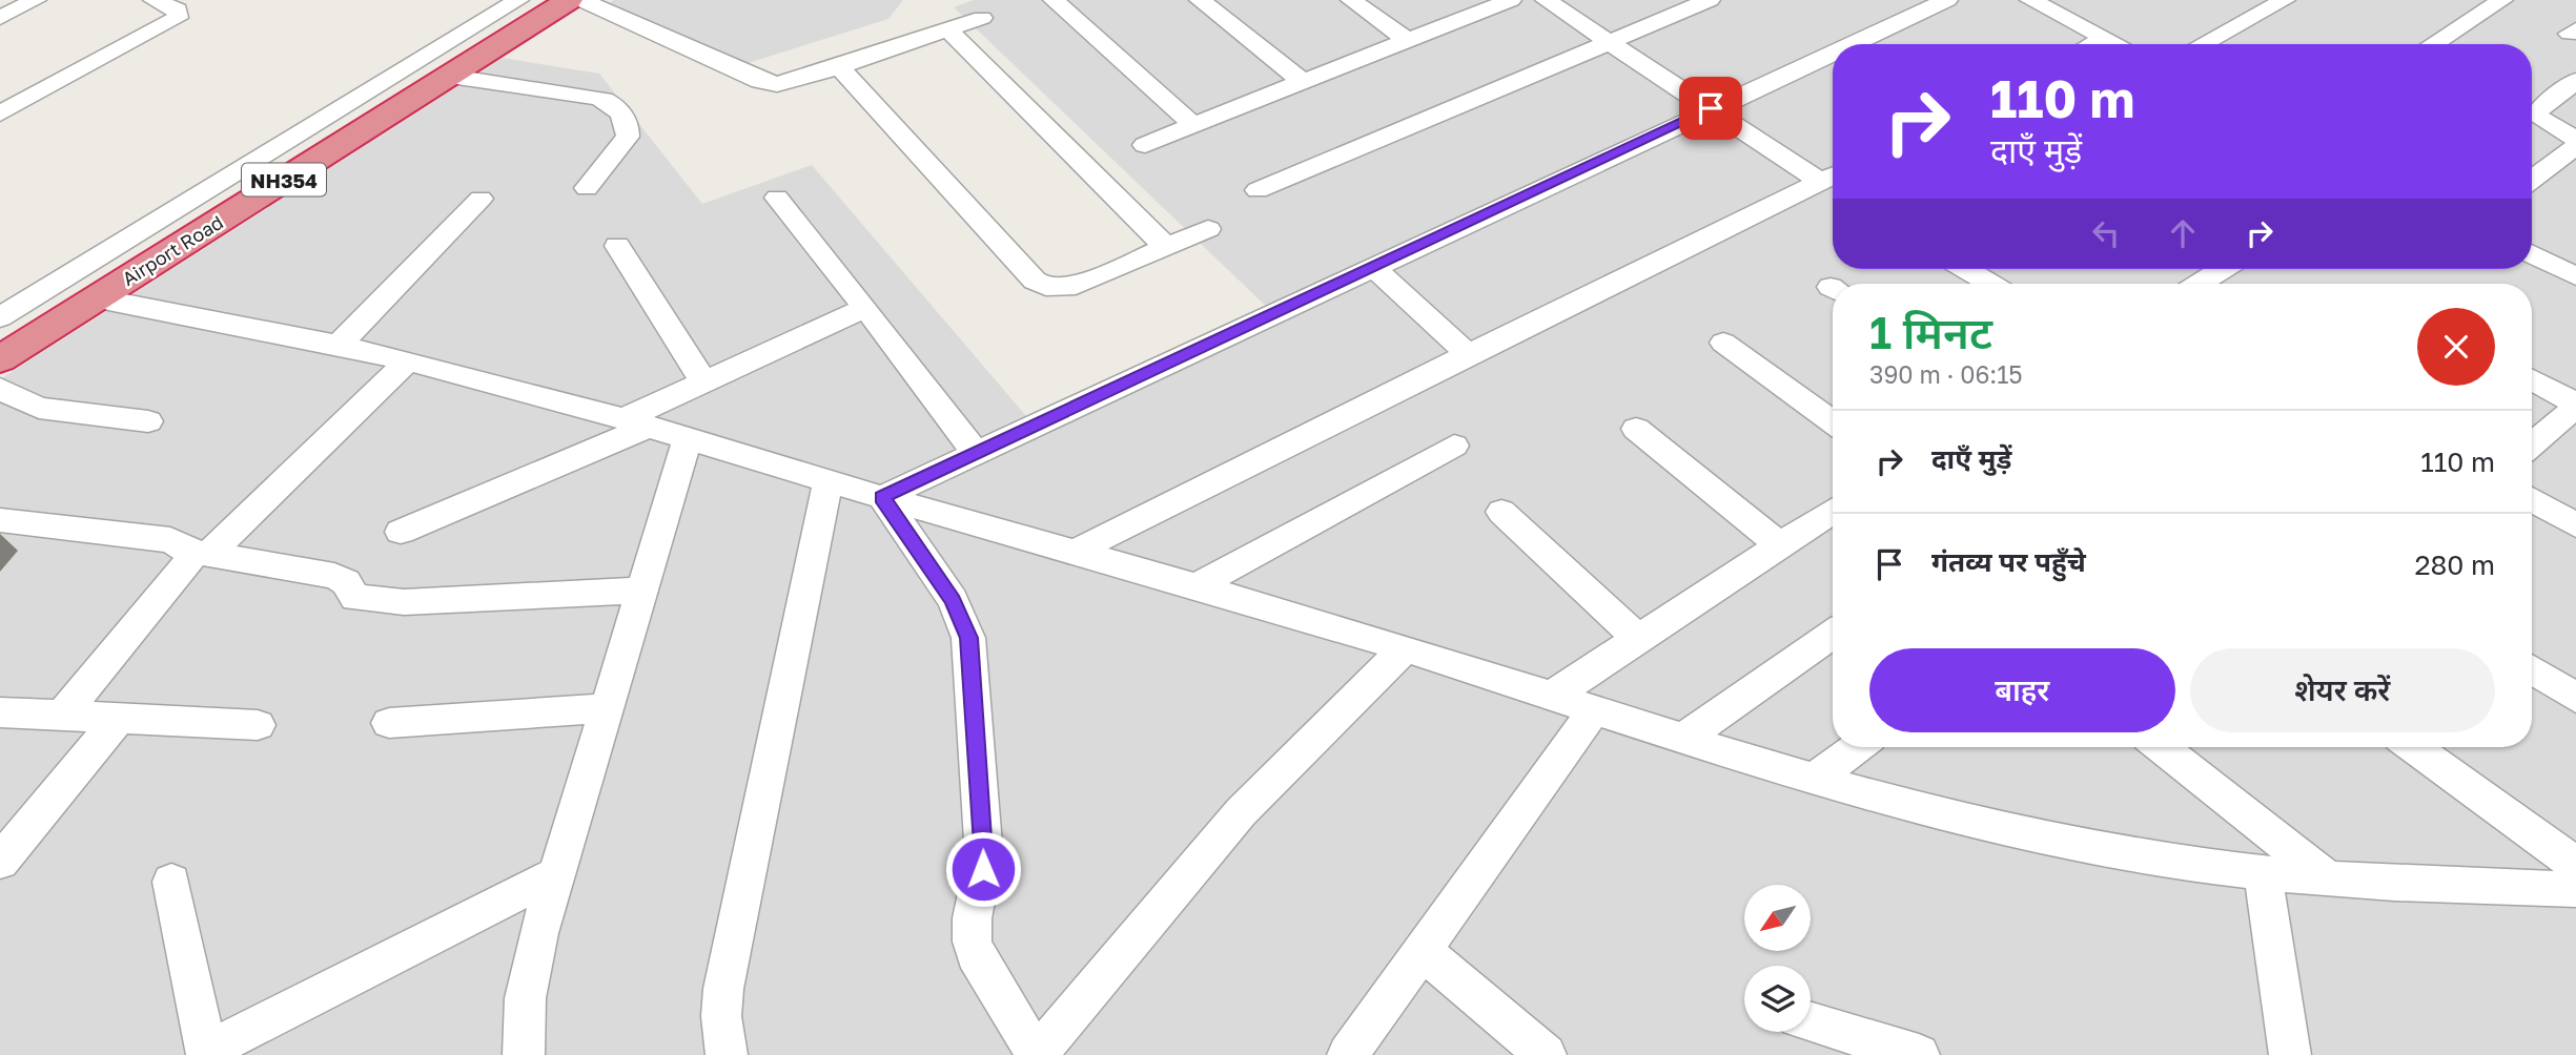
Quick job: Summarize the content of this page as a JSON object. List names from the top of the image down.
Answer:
{
  "streets": {
    "highway": ["NH354", "Airport Road"]
  },
  "north": "bottom left",
  "page": {
    "turn": ["110 m", "दाएँ मुड़ें"],
    "heading": ["1 मिनट", "390 m · 06:15"],
    "list": [
      {
        "name": "दाएँ मुड़ें",
        "value": "110 m"
      },
      {
        "name": "गंतव्य पर पहुँचे",
        "value": "280 m"
      }
    ],
    "buttons": ["बाहर", "शेयर करें"]
  }
}
